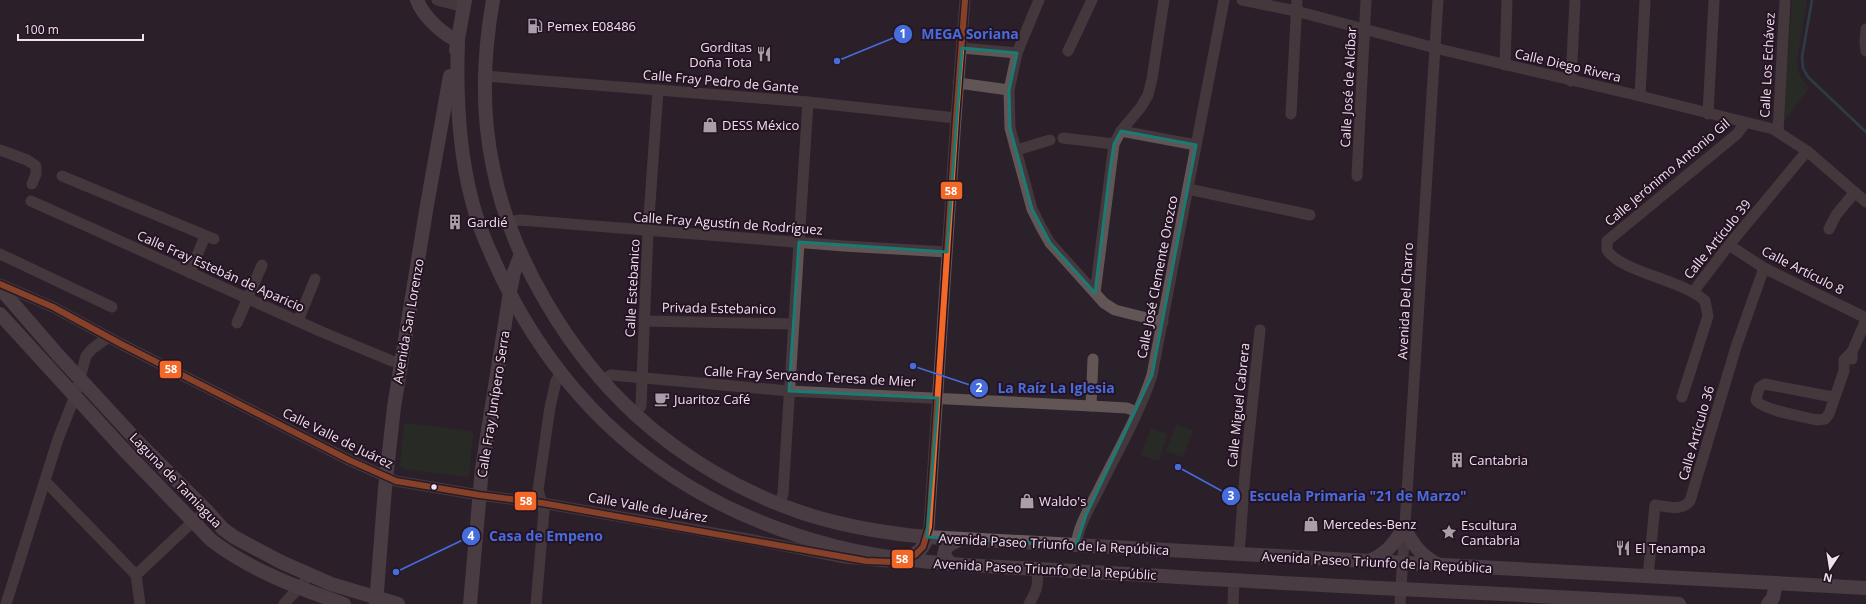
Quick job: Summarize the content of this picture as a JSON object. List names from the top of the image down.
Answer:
{
  "streets": {
    "main road": [
      "Avenida San Lorenzo",
      "Calle Fray Junípero Serra",
      "Laguna de Tamiagua",
      "Avenida Paseo Triunfo de la República",
      "Avenida Paseo Triunfo de la Repúblic"
    ],
    "street": [
      "Calle Diego Rivera",
      "Calle Los Echávez",
      "Calle Fray Pedro de Gante",
      "Calle José de Alcíbar",
      "Calle Jerónimo Antonio Gil",
      "Calle Fray Agustín de Rodríguez",
      "Calle Artículo 39",
      "Calle Artículo 8",
      "Calle Fray Estebán de Aparicio",
      "Calle José Clemente Orozco",
      "Calle Estebanico",
      "Avenida Del Charro",
      "Privada Estebanico",
      "Calle Fray Servando Teresa de Mier",
      "Calle Miguel Cabrera",
      "Calle Artículo 36",
      "Calle Valle de Juárez"
    ]
  },
  "crossings": [
    ["Calle Diego Rivera", "Calle Los Echávez"],
    ["Calle Diego Rivera", "Calle José de Alcíbar"],
    ["Calle Diego Rivera", "Calle Jerónimo Antonio Gil"],
    ["Calle Diego Rivera", "Calle Artículo 39"],
    ["Calle Diego Rivera", "Avenida Del Charro"],
    ["Calle Fray Pedro de Gante", "Calle Estebanico"],
    ["Calle Fray Pedro de Gante", "Avenida Paseo Triunfo de la República"],
    ["Calle Jerónimo Antonio Gil", "Calle Artículo 39"],
    ["Calle Fray Agustín de Rodríguez", "Calle Estebanico"],
    ["Calle Fray Agustín de Rodríguez", "Avenida Paseo Triunfo de la República"],
    ["Calle Artículo 39", "Calle Artículo 8"],
    ["Calle Artículo 8", "Calle Artículo 36"],
    ["Calle Fray Estebán de Aparicio", "Avenida San Lorenzo"],
    ["Calle José Clemente Orozco", "Calle Fray Servando Teresa de Mier"],
    ["Calle José Clemente Orozco", "Avenida Paseo Triunfo de la República"],
    ["Calle Estebanico", "Privada Estebanico"],
    ["Calle Estebanico", "Calle Fray Servando Teresa de Mier"],
    ["Calle Estebanico", "Avenida Paseo Triunfo de la República"],
    ["Avenida Del Charro", "Avenida Paseo Triunfo de la República"],
    ["Avenida Del Charro", "Avenida Paseo Triunfo de la Repúblic"],
    ["Avenida San Lorenzo", "Calle Valle de Juárez"],
    ["Avenida San Lorenzo", "Laguna de Tamiagua"],
    ["Avenida San Lorenzo", "Avenida Paseo Triunfo de la Repúblic"],
    ["Calle Fray Servando Teresa de Mier", "Avenida Paseo Triunfo de la República"],
    ["Calle Fray Junípero Serra", "Calle Valle de Juárez"],
    ["Calle Fray Junípero Serra", "Avenida Paseo Triunfo de la República"],
    ["Calle Fray Junípero Serra", "Avenida Paseo Triunfo de la Repúblic"],
    ["Calle Miguel Cabrera", "Avenida Paseo Triunfo de la República"],
    ["Calle Artículo 36", "Avenida Paseo Triunfo de la República"],
    ["Calle Valle de Juárez", "Avenida Paseo Triunfo de la Repúblic"]
  ],
  "places": {
    "fuel station": ["Pemex E08486"],
    "restaurant": ["Gorditas Doña Tota", "El Tenampa"],
    "other": [
      "MEGA Soriana",
      "La Raíz La Iglesia",
      "Escuela Primaria \"21 de Marzo\"",
      "Casa de Empeno"
    ],
    "shop": ["DESS México", "Waldo's", "Mercedes-Benz"],
    "building": ["Gardié", "Cantabria"],
    "cafe": ["Juaritoz Café"],
    "place": ["Escultura Cantabria"]
  },
  "lines": ["transit line 58"],
  "scale_bar": "100 m",
  "north": "bottom"
}
